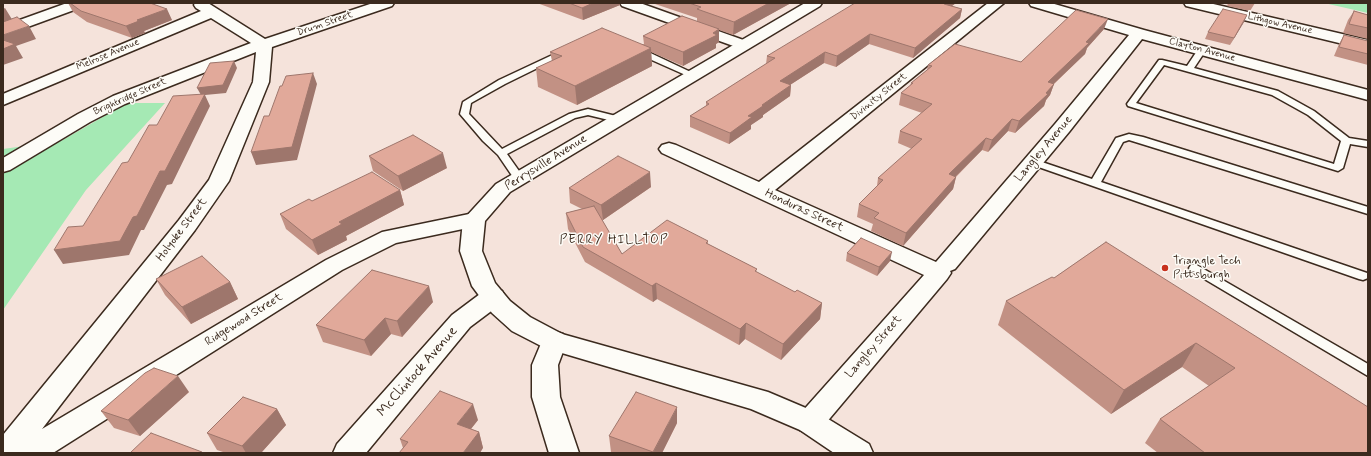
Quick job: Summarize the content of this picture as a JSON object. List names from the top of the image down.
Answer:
{
  "streets": {
    "street": [
      "Drum Street",
      "Lithgow Avenue",
      "Clayton Avenue",
      "Melrose Avenue",
      "Brightridge Street",
      "Divinity Street",
      "Langley Avenue",
      "Perrysville Avenue",
      "Honduras Street",
      "Holyoke Street",
      "Ridgewood Street",
      "Langley Street",
      "McClintock Avenue"
    ]
  },
  "crossings": [
    ["Drum Street", "Brightridge Street"],
    ["Drum Street", "Holyoke Street"],
    ["Clayton Avenue", "Langley Avenue"],
    ["Brightridge Street", "Holyoke Street"],
    ["Divinity Street", "Honduras Street"],
    ["Langley Avenue", "Honduras Street"],
    ["Langley Avenue", "Langley Street"],
    ["Perrysville Avenue", "Ridgewood Street"],
    ["Honduras Street", "Langley Street"]
  ],
  "districts": ["PERRY HILLTOP"],
  "places": ["Triangle Tech Pittsburgh"]
}
